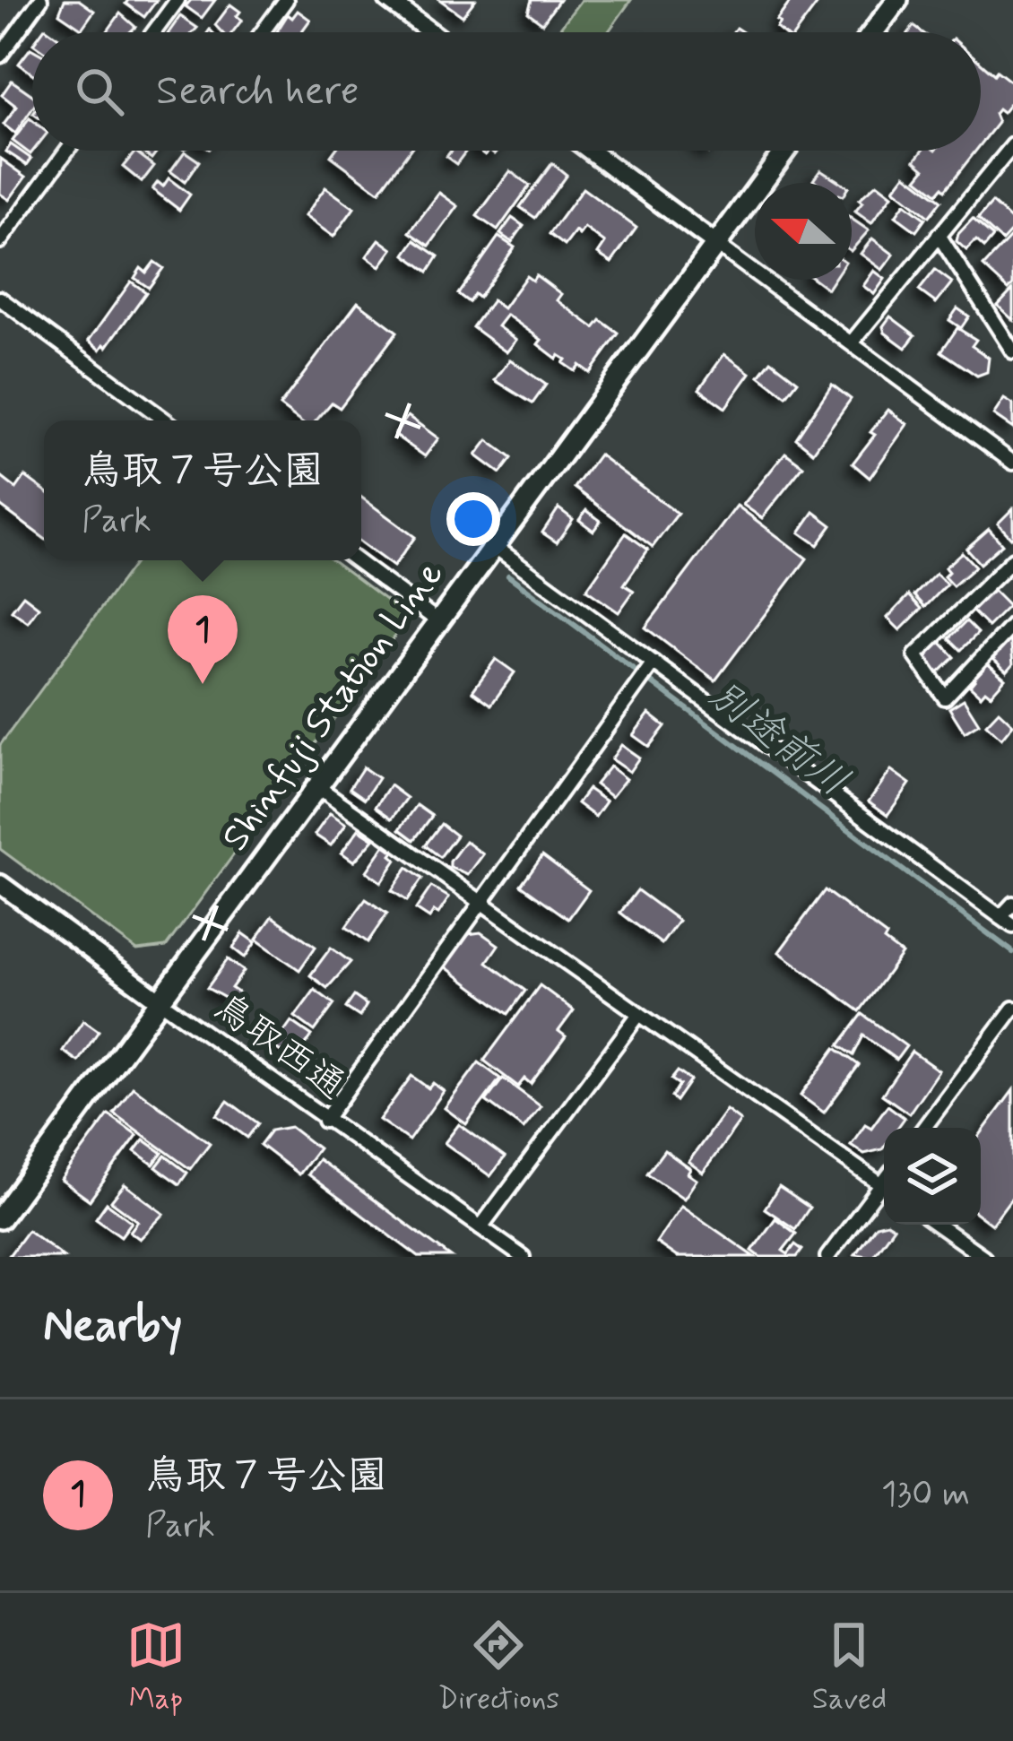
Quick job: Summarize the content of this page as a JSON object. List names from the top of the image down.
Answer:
{
  "streets": {
    "main road": ["Shinfuji Station Line"],
    "street": ["鳥取西通"]
  },
  "crossings": [
    ["Shinfuji Station Line", "鳥取西通"]
  ],
  "water": ["別途前川"],
  "north": "left",
  "page": {
    "search": "Search here",
    "popup": ["鳥取７号公園", "Park"],
    "pins": "1",
    "heading": "Nearby",
    "list": [
      {
        "mark": "1",
        "name": "鳥取７号公園",
        "note": "Park",
        "value": "130 m"
      }
    ],
    "nav": ["Map", "Directions", "Saved"]
  }
}
